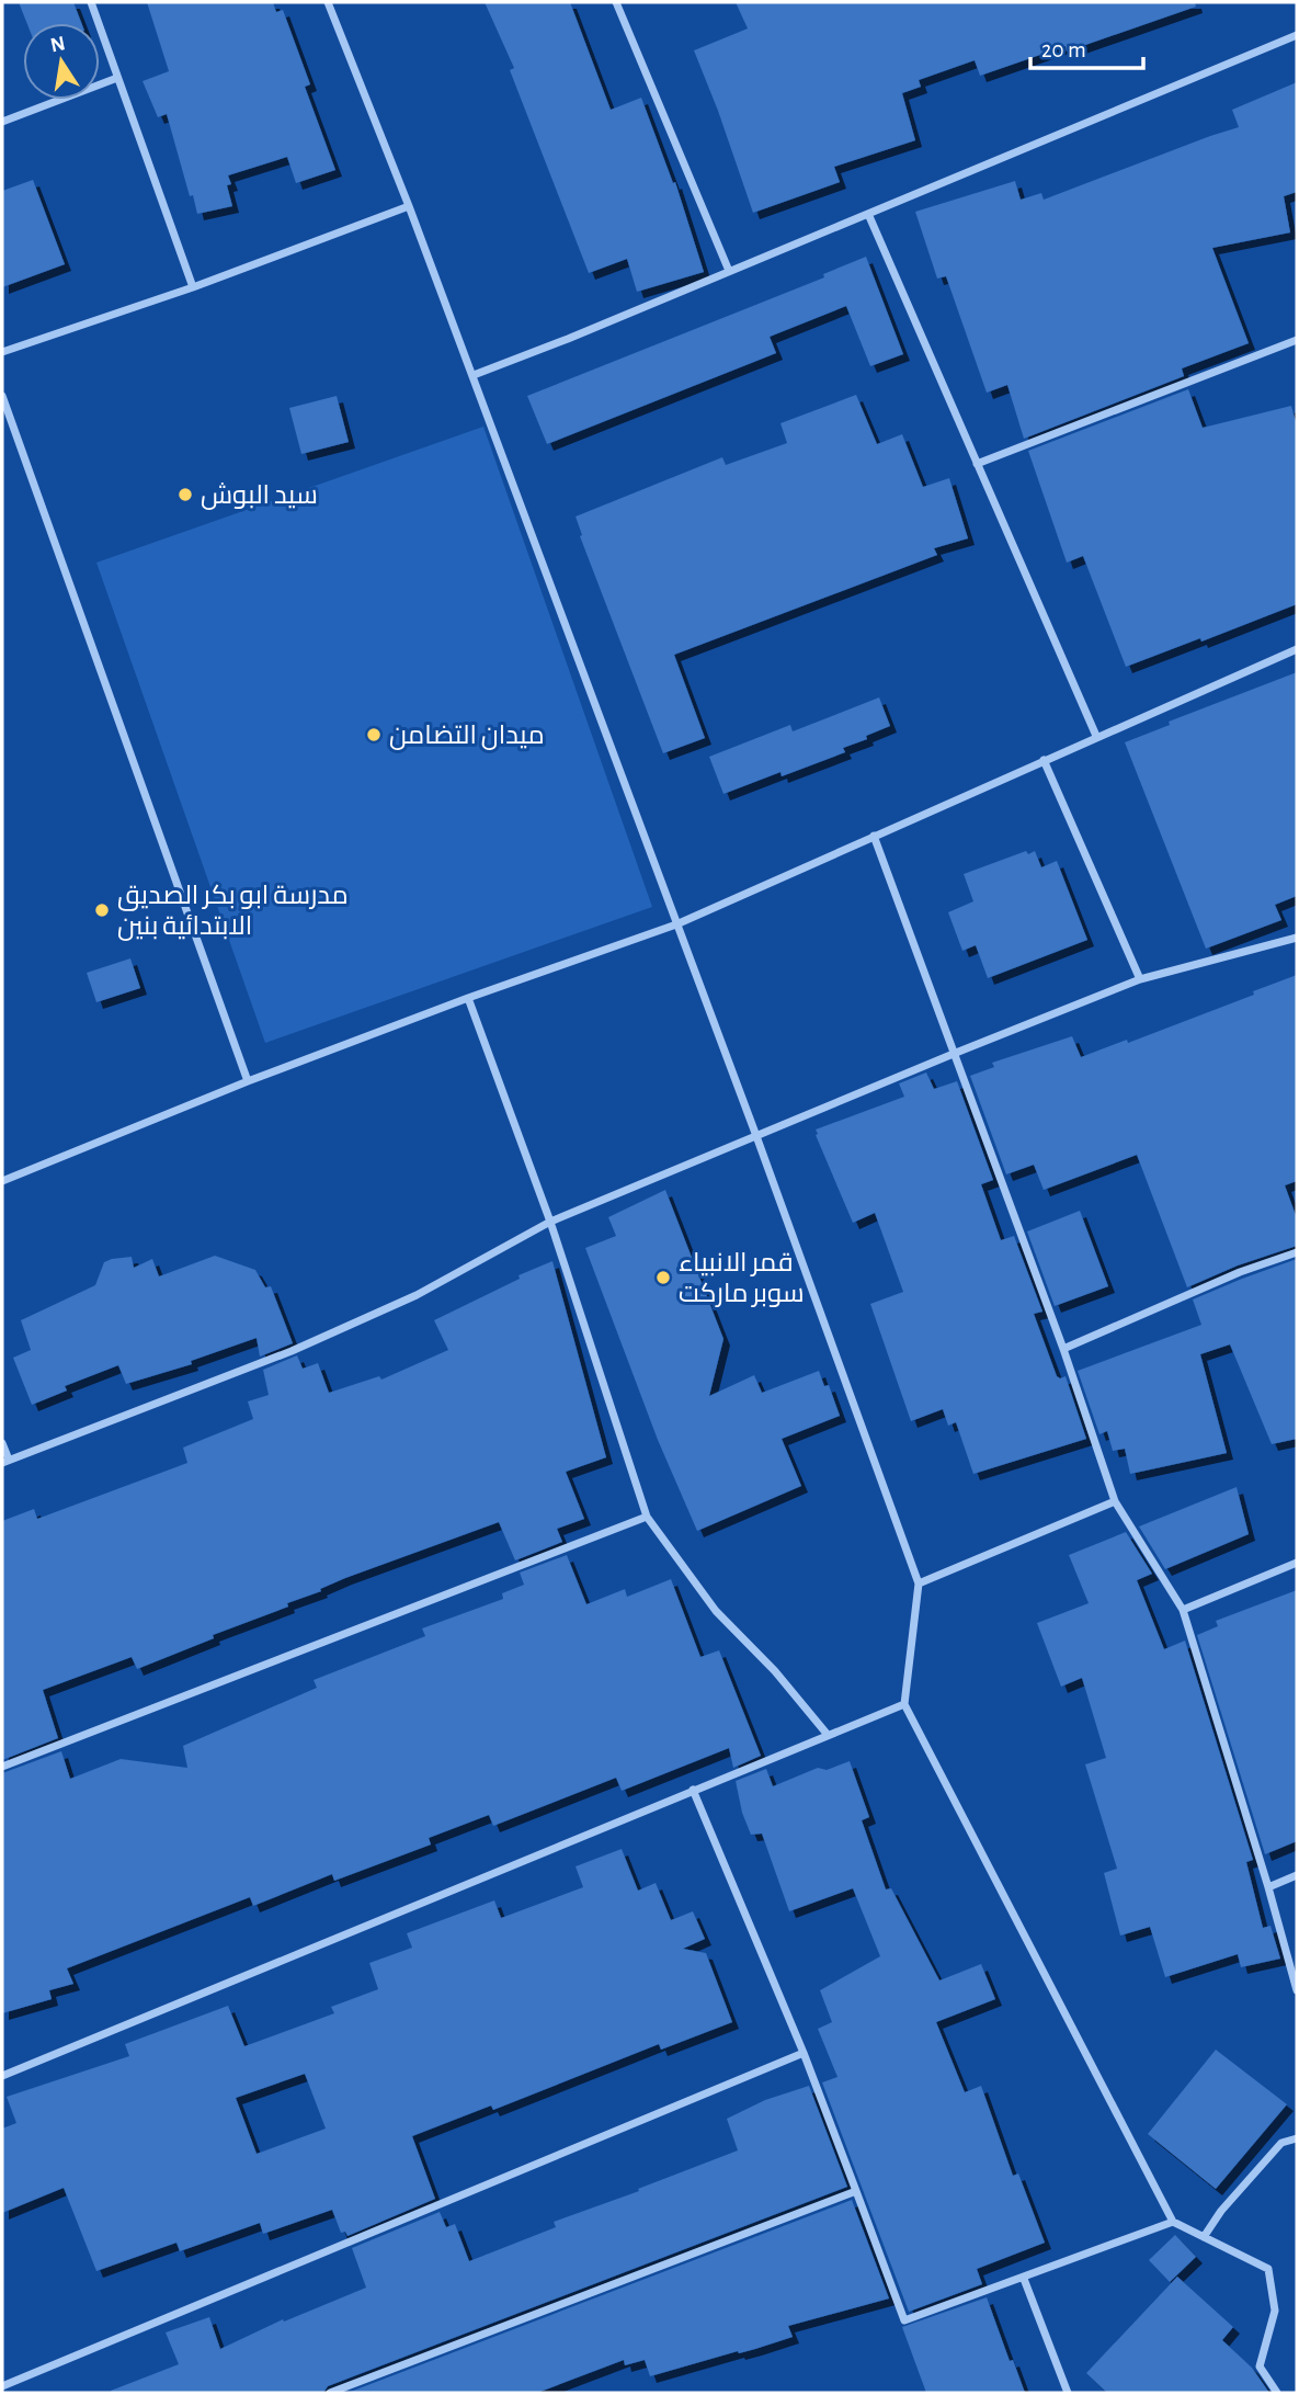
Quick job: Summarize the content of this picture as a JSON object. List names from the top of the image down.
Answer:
{
  "places": [
    "سيد البوش",
    "ميدان التضامن",
    "مدرسة ابو بكر الصديق الابتدائية بنين",
    "قمر الانبياء سوبر ماركت"
  ],
  "scale_bar": "20 m",
  "north": "top"
}
